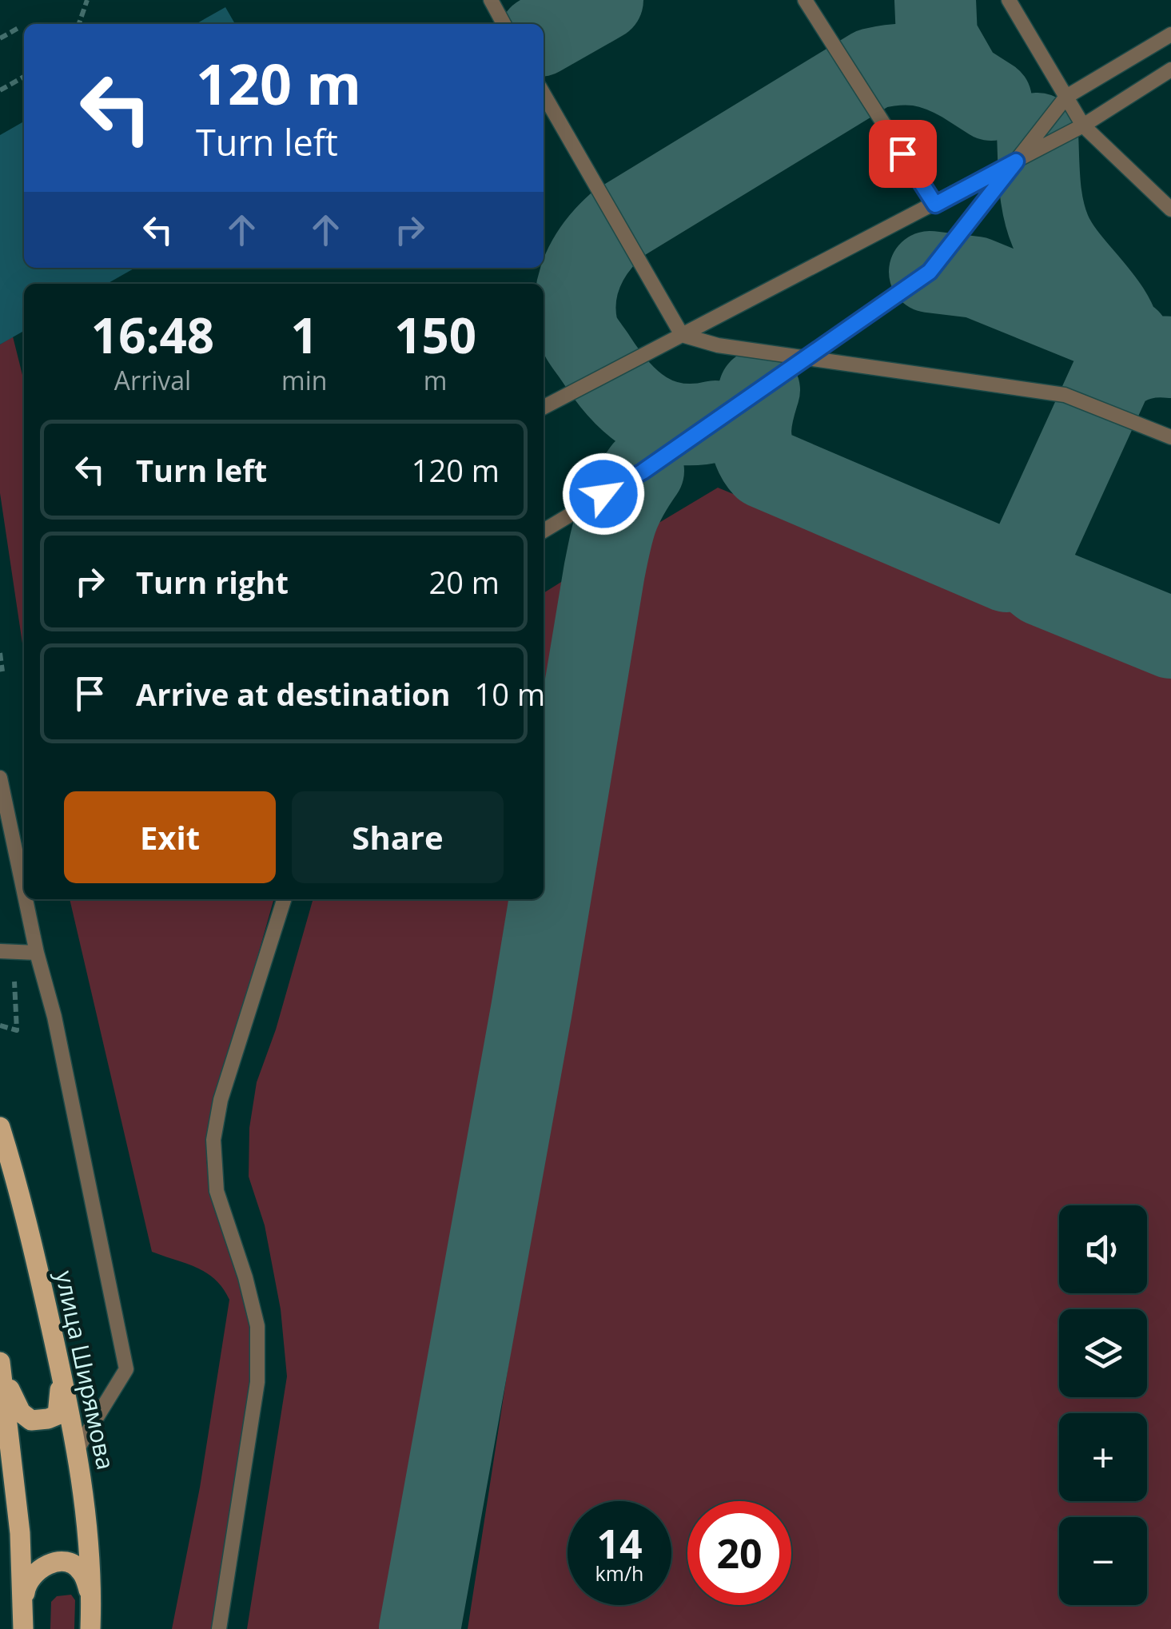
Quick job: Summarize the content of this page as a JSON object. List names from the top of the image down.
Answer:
{
  "streets": {
    "main road": ["улица Ширямова"]
  },
  "page": {
    "turn": ["120 m", "Turn left"],
    "eta": [
      "16:48",
      "Arrival",
      "1",
      "min",
      "150",
      "m"
    ],
    "list": [
      {
        "name": "Turn left",
        "value": "120 m"
      },
      {
        "name": "Turn right",
        "value": "20 m"
      },
      {
        "name": "Arrive at destination",
        "value": "10 m"
      }
    ],
    "buttons": ["Exit", "Share"],
    "map_buttons": ["+", "−"],
    "speed": "14 km/h",
    "limit": "20"
  }
}
